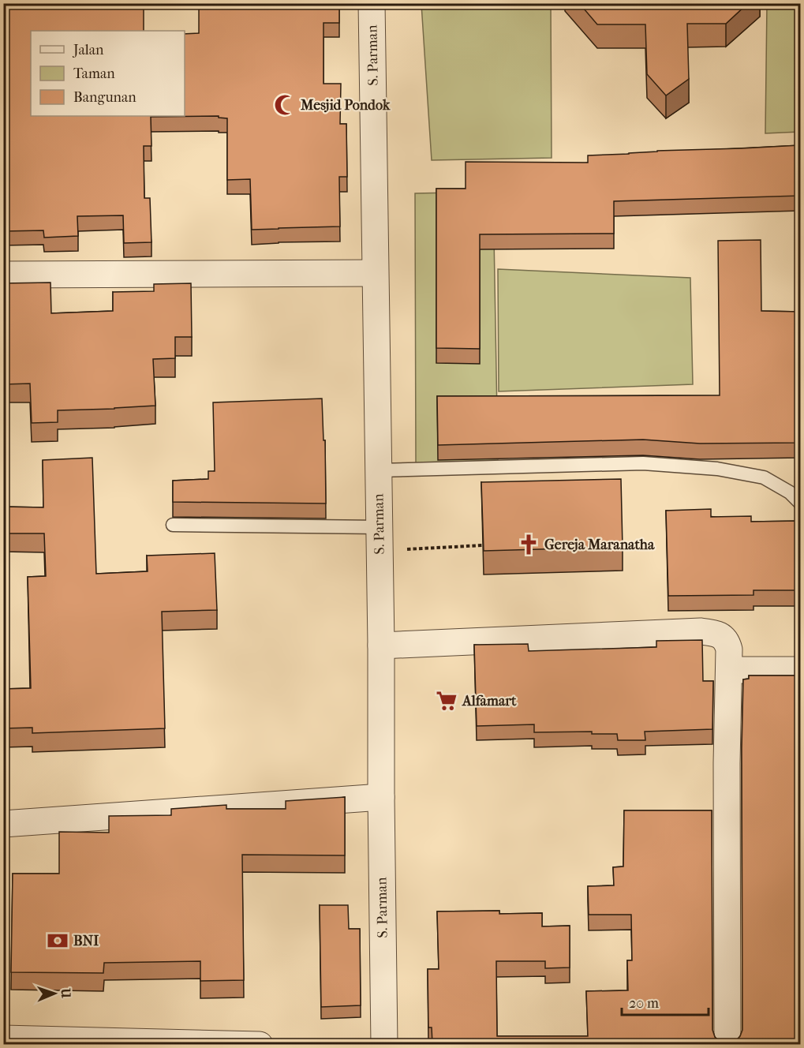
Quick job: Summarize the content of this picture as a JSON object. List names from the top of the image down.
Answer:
{
  "streets": {
    "street": ["S. Parman"]
  },
  "places": {
    "mosque": ["Mesjid Pondok"],
    "church": ["Gereja Maranatha"],
    "supermarket": ["Alfamart"],
    "bank": ["BNI"]
  },
  "legend": ["Jalan", "Taman", "Bangunan"],
  "scale_bar": "20 m",
  "north": "right"
}
